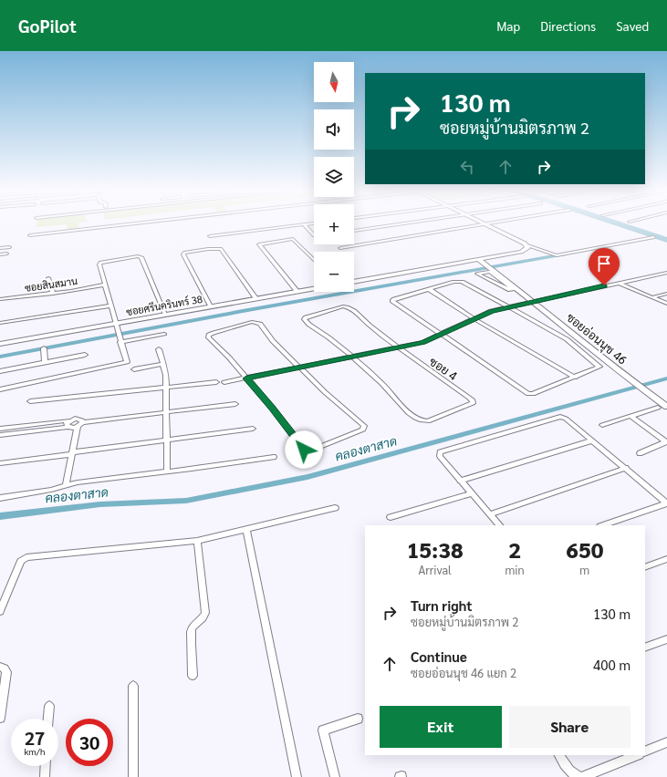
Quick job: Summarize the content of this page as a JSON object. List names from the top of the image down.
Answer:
{
  "streets": {
    "street": [
      "ซอยสินสมาน",
      "ซอยศรีนครินทร์ 38",
      "ซอยอ่อนนุช 46",
      "ซอย 4"
    ]
  },
  "water": ["คลองตาสาด"],
  "north": "bottom",
  "page": {
    "header": "GoPilot",
    "nav": ["Map", "Directions", "Saved"],
    "map_buttons": ["+", "−"],
    "turn": ["130 m", "ซอยหมู่บ้านมิตรภาพ 2"],
    "eta": [
      "15:38",
      "Arrival",
      "2",
      "min",
      "650",
      "m"
    ],
    "list": [
      {
        "name": "Turn right",
        "note": "ซอยหมู่บ้านมิตรภาพ 2",
        "value": "130 m"
      },
      {
        "name": "Continue",
        "note": "ซอยอ่อนนุช 46 แยก 2",
        "value": "400 m"
      }
    ],
    "buttons": ["Exit", "Share"],
    "speed": "27 km/h",
    "limit": "30"
  }
}
